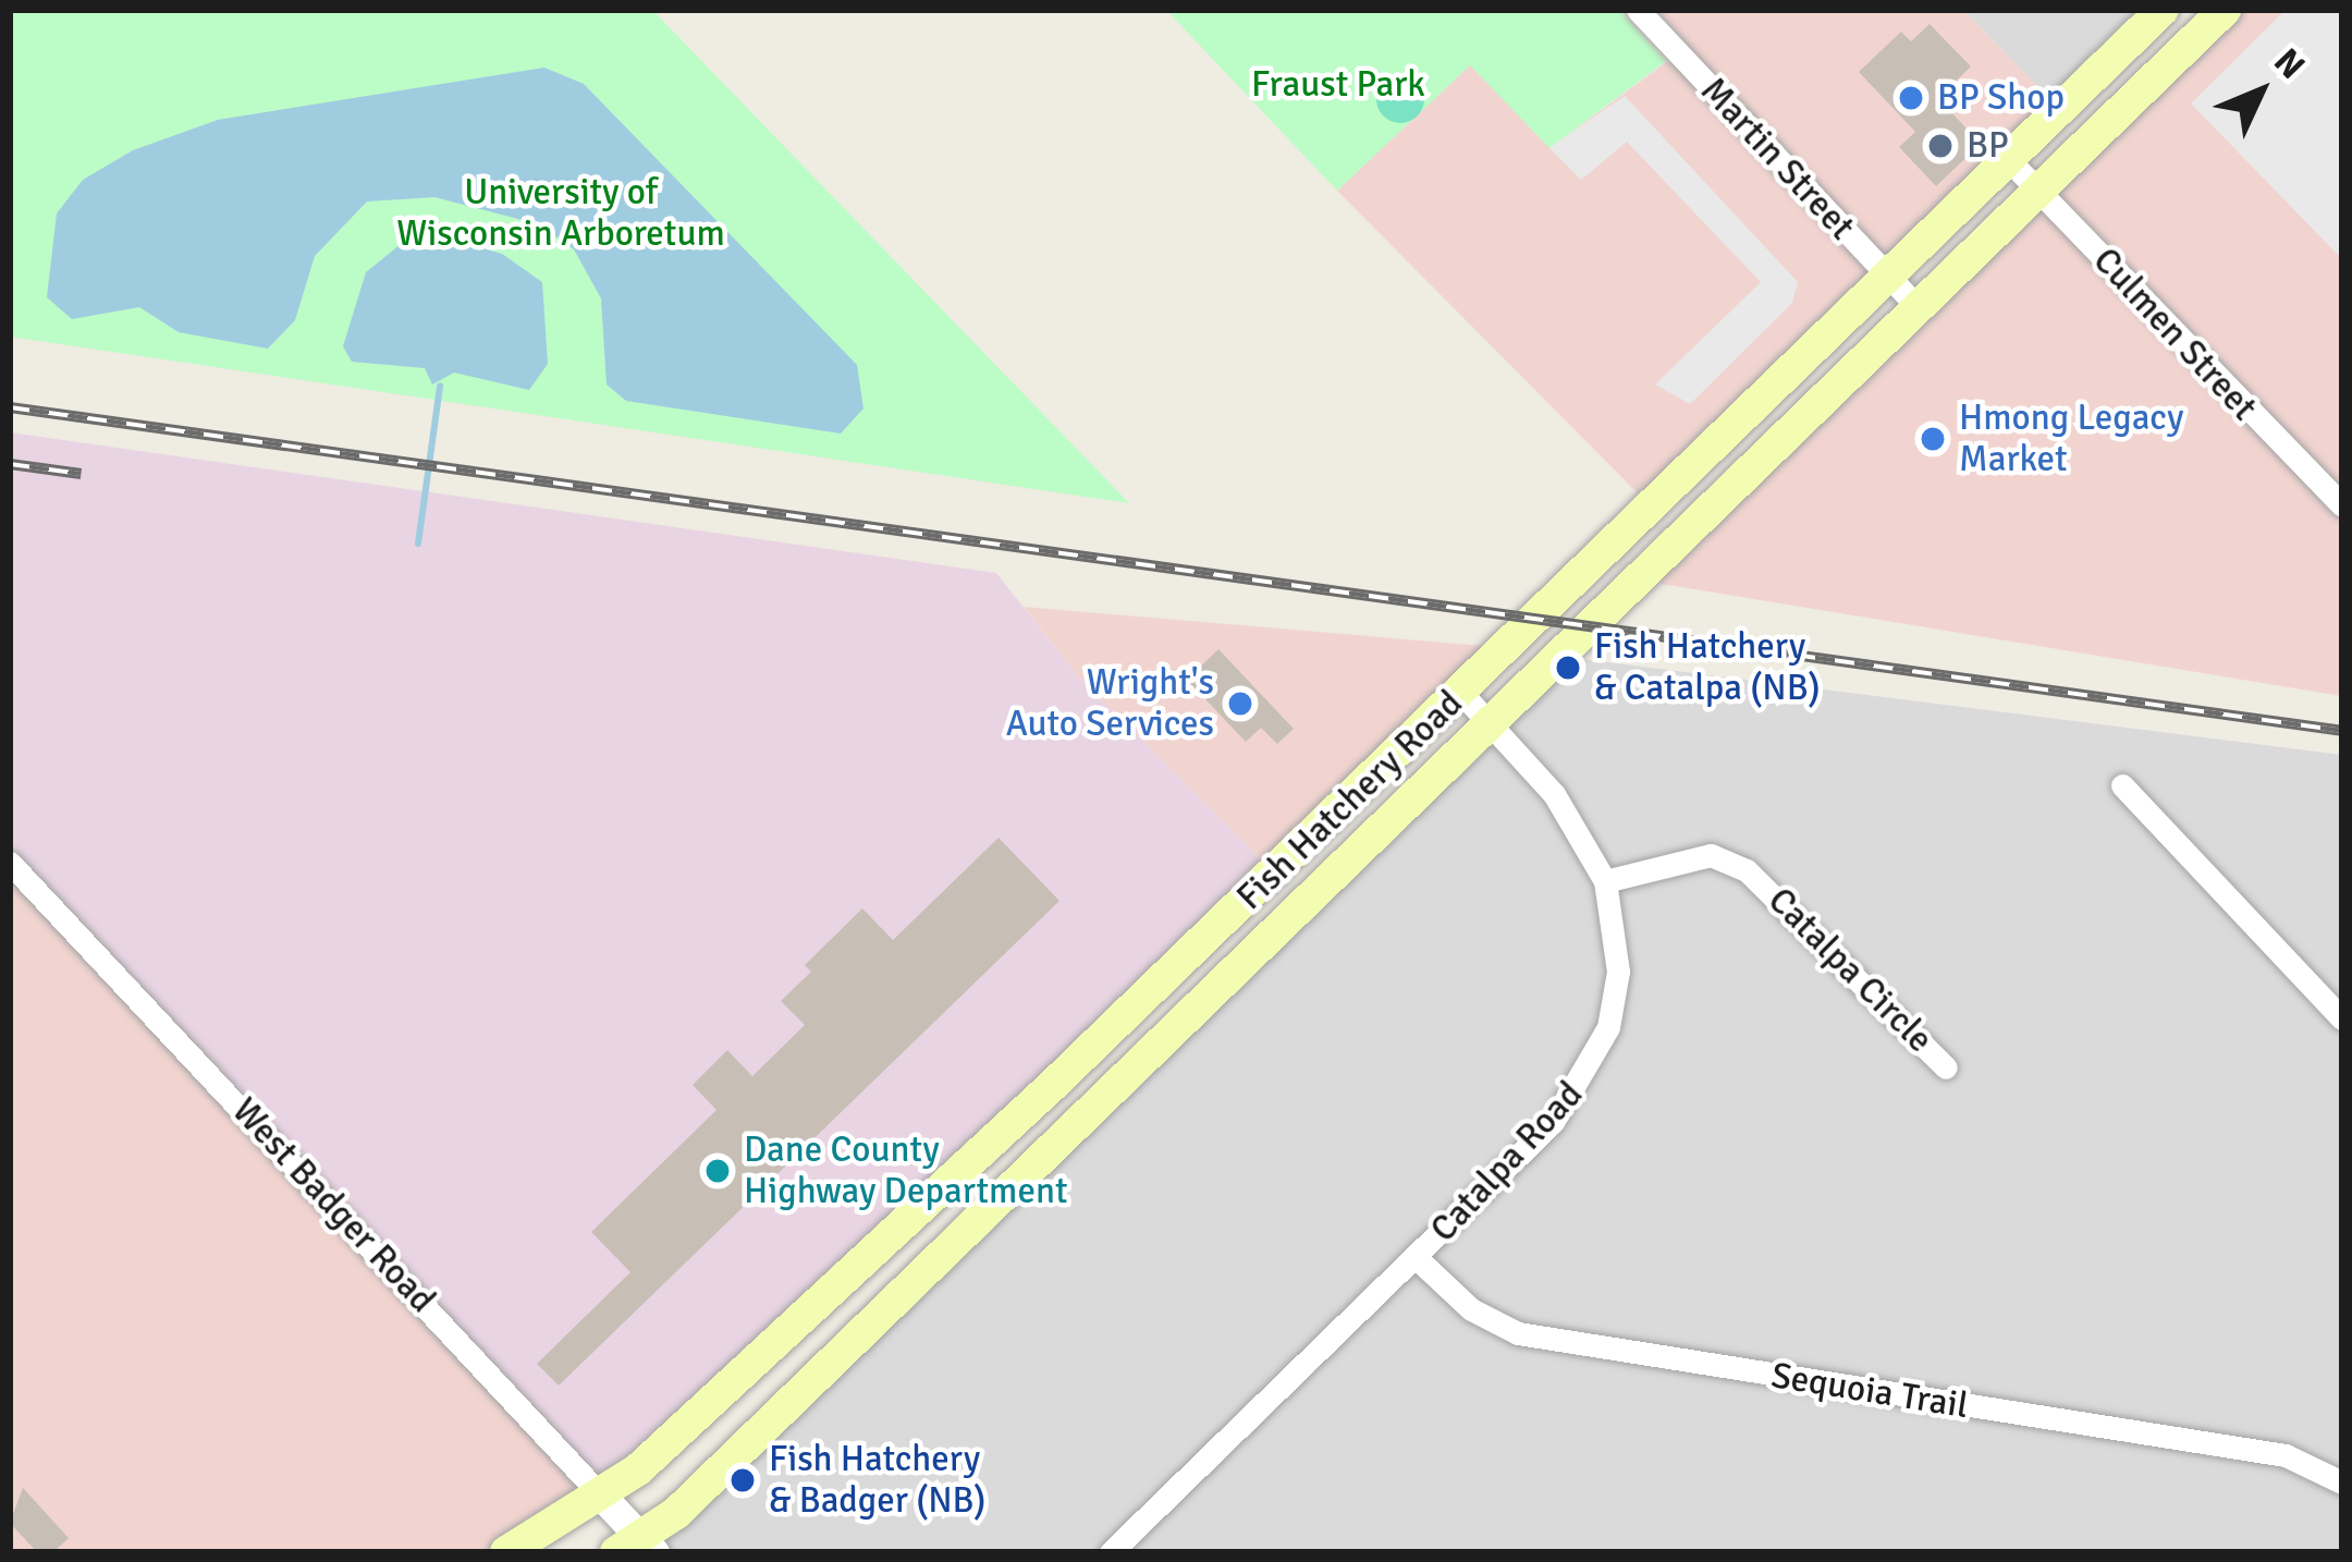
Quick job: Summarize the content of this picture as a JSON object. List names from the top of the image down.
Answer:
{
  "streets": {
    "main road": ["Fish Hatchery Road"],
    "street": [
      "Martin Street",
      "Culmen Street",
      "Catalpa Circle",
      "Catalpa Road",
      "West Badger Road",
      "Sequoia Trail"
    ]
  },
  "crossings": [
    ["Martin Street", "Fish Hatchery Road"],
    ["Culmen Street", "Fish Hatchery Road"],
    ["Fish Hatchery Road", "Catalpa Road"],
    ["Fish Hatchery Road", "West Badger Road"],
    ["Catalpa Circle", "Catalpa Road"],
    ["Catalpa Road", "Sequoia Trail"]
  ],
  "parks": ["Fraust Park", "University of Wisconsin Arboretum"],
  "places": [
    "BP Shop",
    "BP",
    "Hmong Legacy Market",
    "Fish Hatchery & Catalpa (NB)",
    "Wright's Auto Services",
    "Dane County Highway Department",
    "Fish Hatchery & Badger (NB)"
  ],
  "north": "top right"
}
